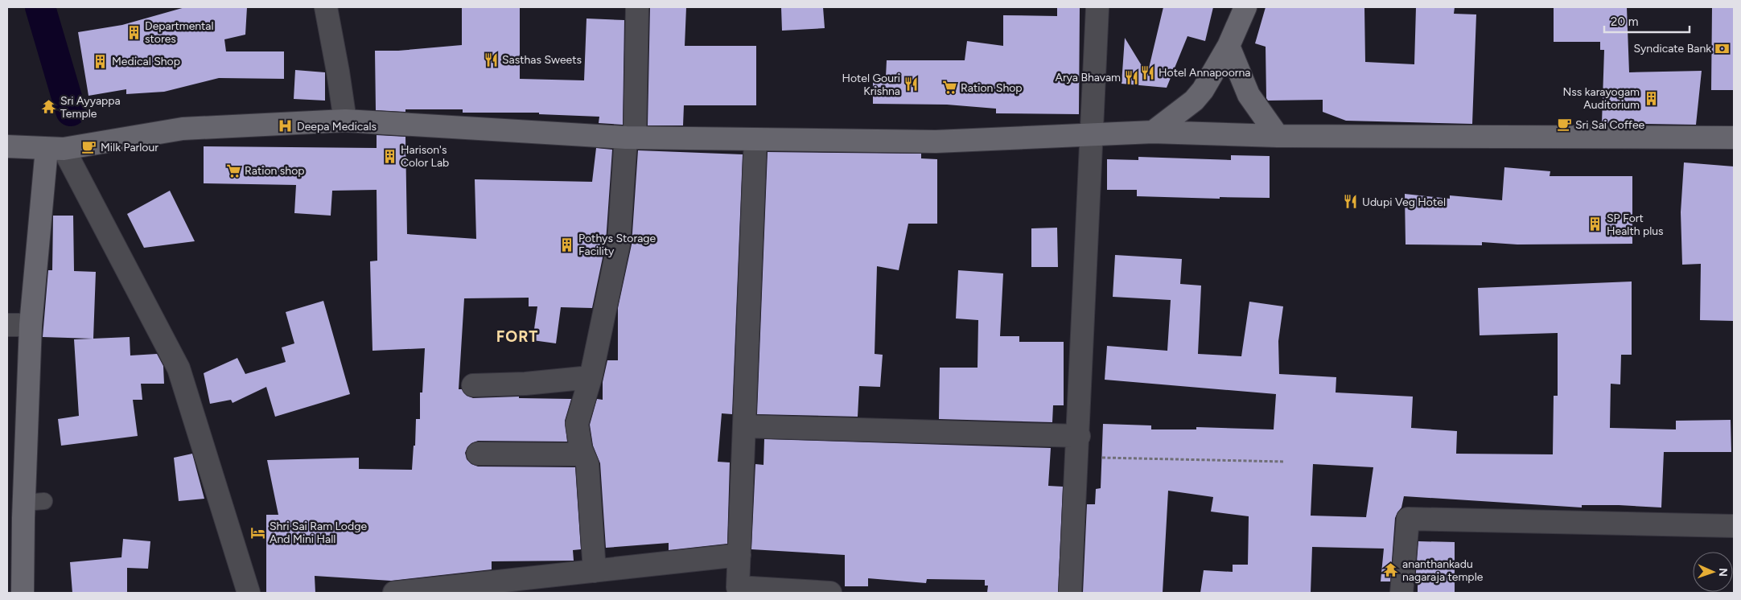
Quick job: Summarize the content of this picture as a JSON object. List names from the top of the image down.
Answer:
{
  "districts": ["FORT"],
  "places": {
    "building": [
      "Departmental stores",
      "Medical Shop",
      "Nss karayogam Auditorium",
      "Harison's Color Lab",
      "SP Fort Health plus",
      "Pothys Storage Facility"
    ],
    "bank": ["Syndicate Bank"],
    "restaurant": [
      "Sasthas Sweets",
      "Hotel Annapoorna",
      "Arya Bhavam",
      "Hotel Gouri Krishna",
      "Udupi Veg Hotel"
    ],
    "supermarket": ["Ration Shop", "Ration shop"],
    "temple": ["Sri Ayyappa Temple", "ananthankadu nagaraja temple"],
    "cafe": ["Sri Sai Coffee", "Milk Parlour"],
    "hospital": ["Deepa Medicals"],
    "hotel": ["Shri Sai Ram Lodge And Mini Hall"]
  },
  "scale_bar": "20 m",
  "north": "right"
}
